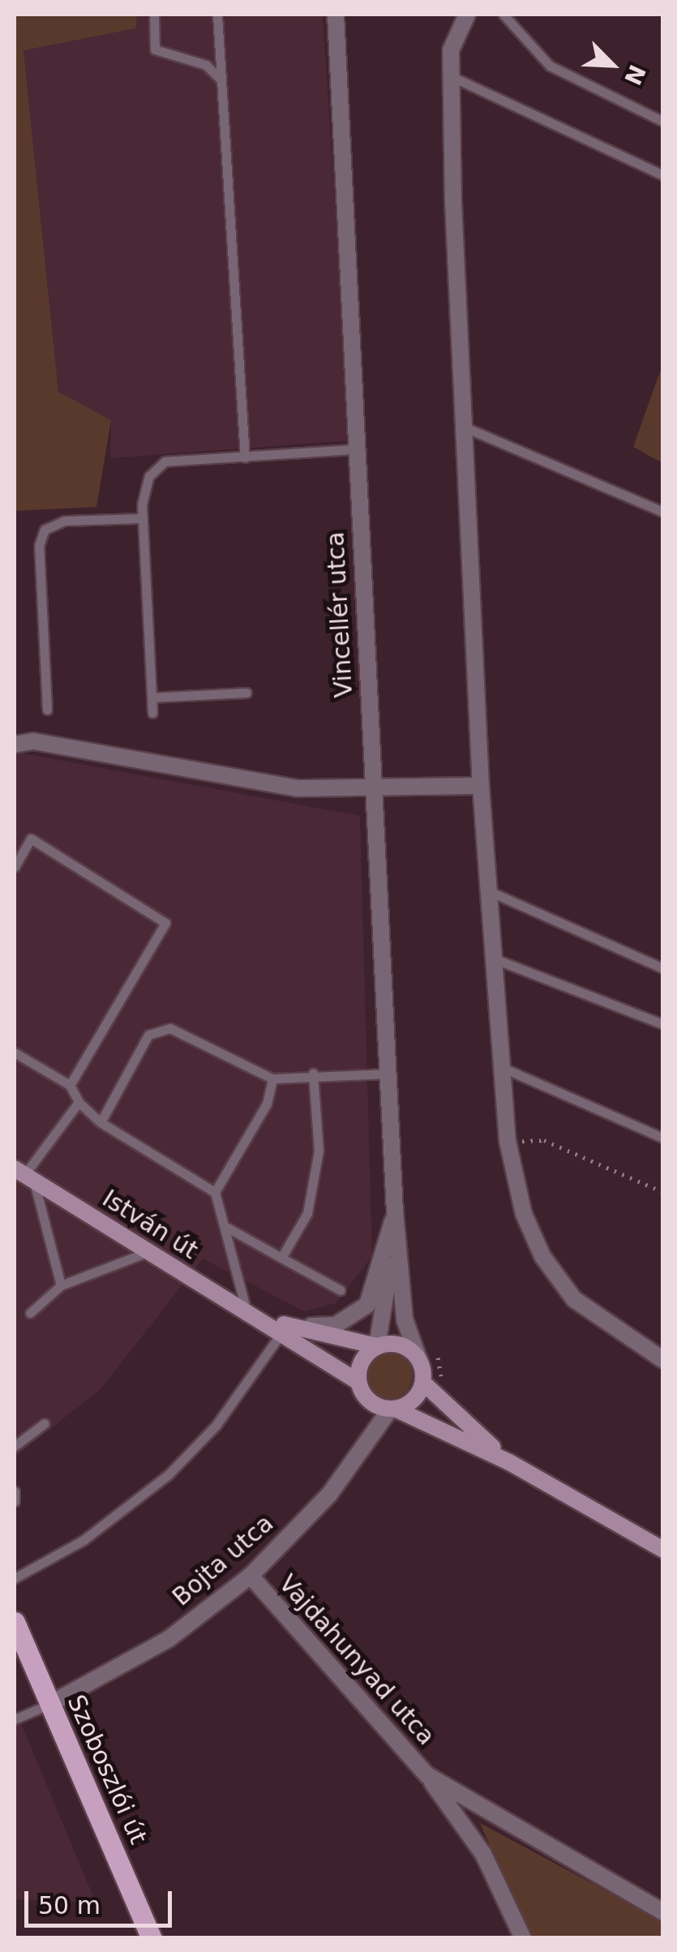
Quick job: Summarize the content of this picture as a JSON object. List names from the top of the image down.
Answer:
{
  "streets": {
    "main road": ["Szoboszlói út"],
    "street": [
      "Vincellér utca",
      "István út",
      "Bojta utca",
      "Vajdahunyad utca"
    ]
  },
  "crossings": [
    ["Vincellér utca", "István út"],
    ["Vincellér utca", "Bojta utca"],
    ["István út", "Bojta utca"],
    ["Bojta utca", "Vajdahunyad utca"],
    ["Bojta utca", "Szoboszlói út"]
  ],
  "scale_bar": "50 m",
  "north": "bottom right"
}
